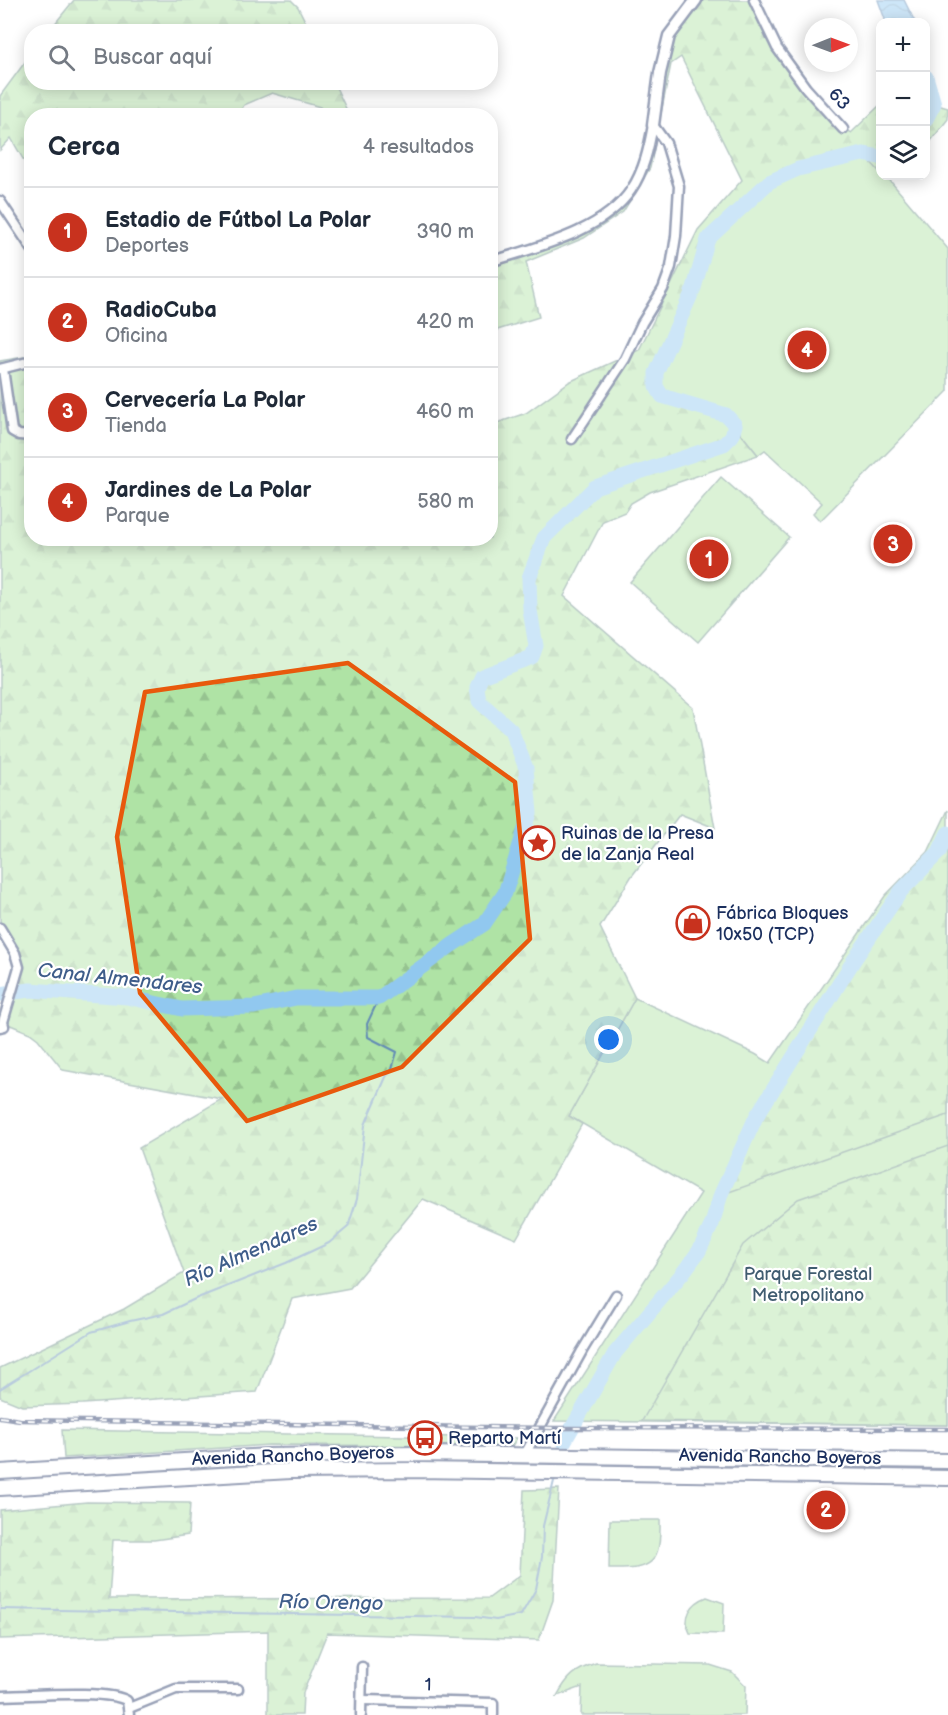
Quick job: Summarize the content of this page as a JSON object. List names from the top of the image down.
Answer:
{
  "streets": {
    "highway": ["Avenida Rancho Boyeros"],
    "street": ["63", "1"]
  },
  "water": ["Canal Almendares", "Río Almendares", "Río Orengo"],
  "parks": ["Parque Forestal Metropolitano"],
  "places": {
    "place": ["Ruinas de la Presa de la Zanja Real"],
    "shop": ["Fábrica Bloques 10x50 (TCP)"],
    "bus stop": ["Reparto Martí"]
  },
  "north": "right",
  "page": {
    "map_buttons": ["+", "−"],
    "search": "Buscar aquí",
    "heading": ["Cerca", "4 resultados"],
    "list": [
      {
        "mark": "1",
        "name": "Estadio de Fútbol La Polar",
        "note": "Deportes",
        "value": "390 m"
      },
      {
        "mark": "2",
        "name": "RadioCuba",
        "note": "Oficina",
        "value": "420 m"
      },
      {
        "mark": "3",
        "name": "Cervecería La Polar",
        "note": "Tienda",
        "value": "460 m"
      },
      {
        "mark": "4",
        "name": "Jardines de La Polar",
        "note": "Parque",
        "value": "580 m"
      }
    ],
    "pins": [
      "4",
      "3",
      "1",
      "2"
    ]
  }
}
